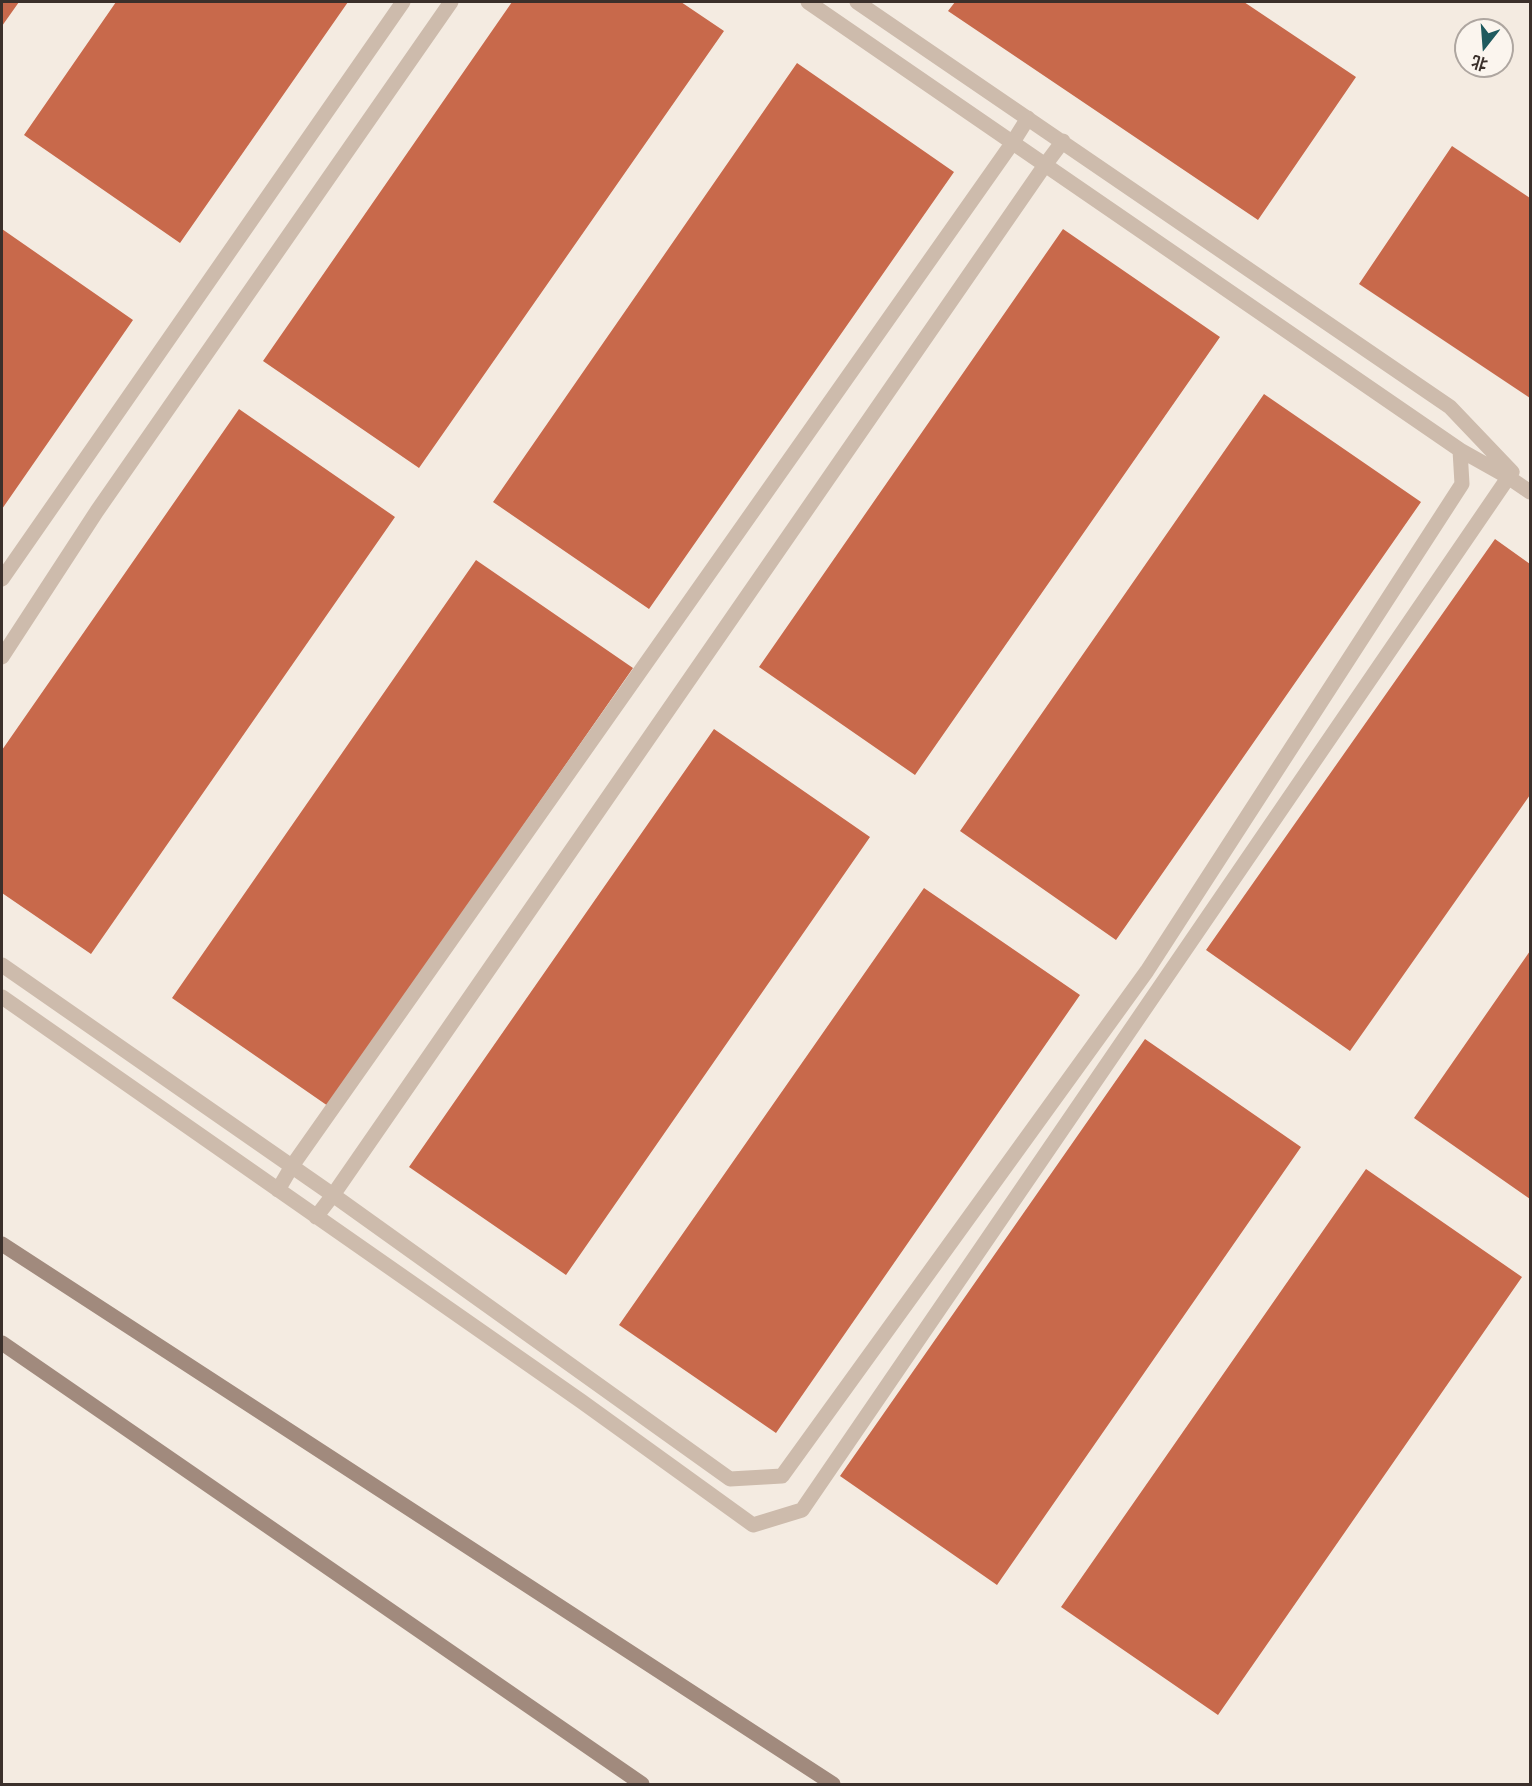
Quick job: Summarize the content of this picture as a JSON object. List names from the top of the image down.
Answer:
{
  "north": "bottom"
}
